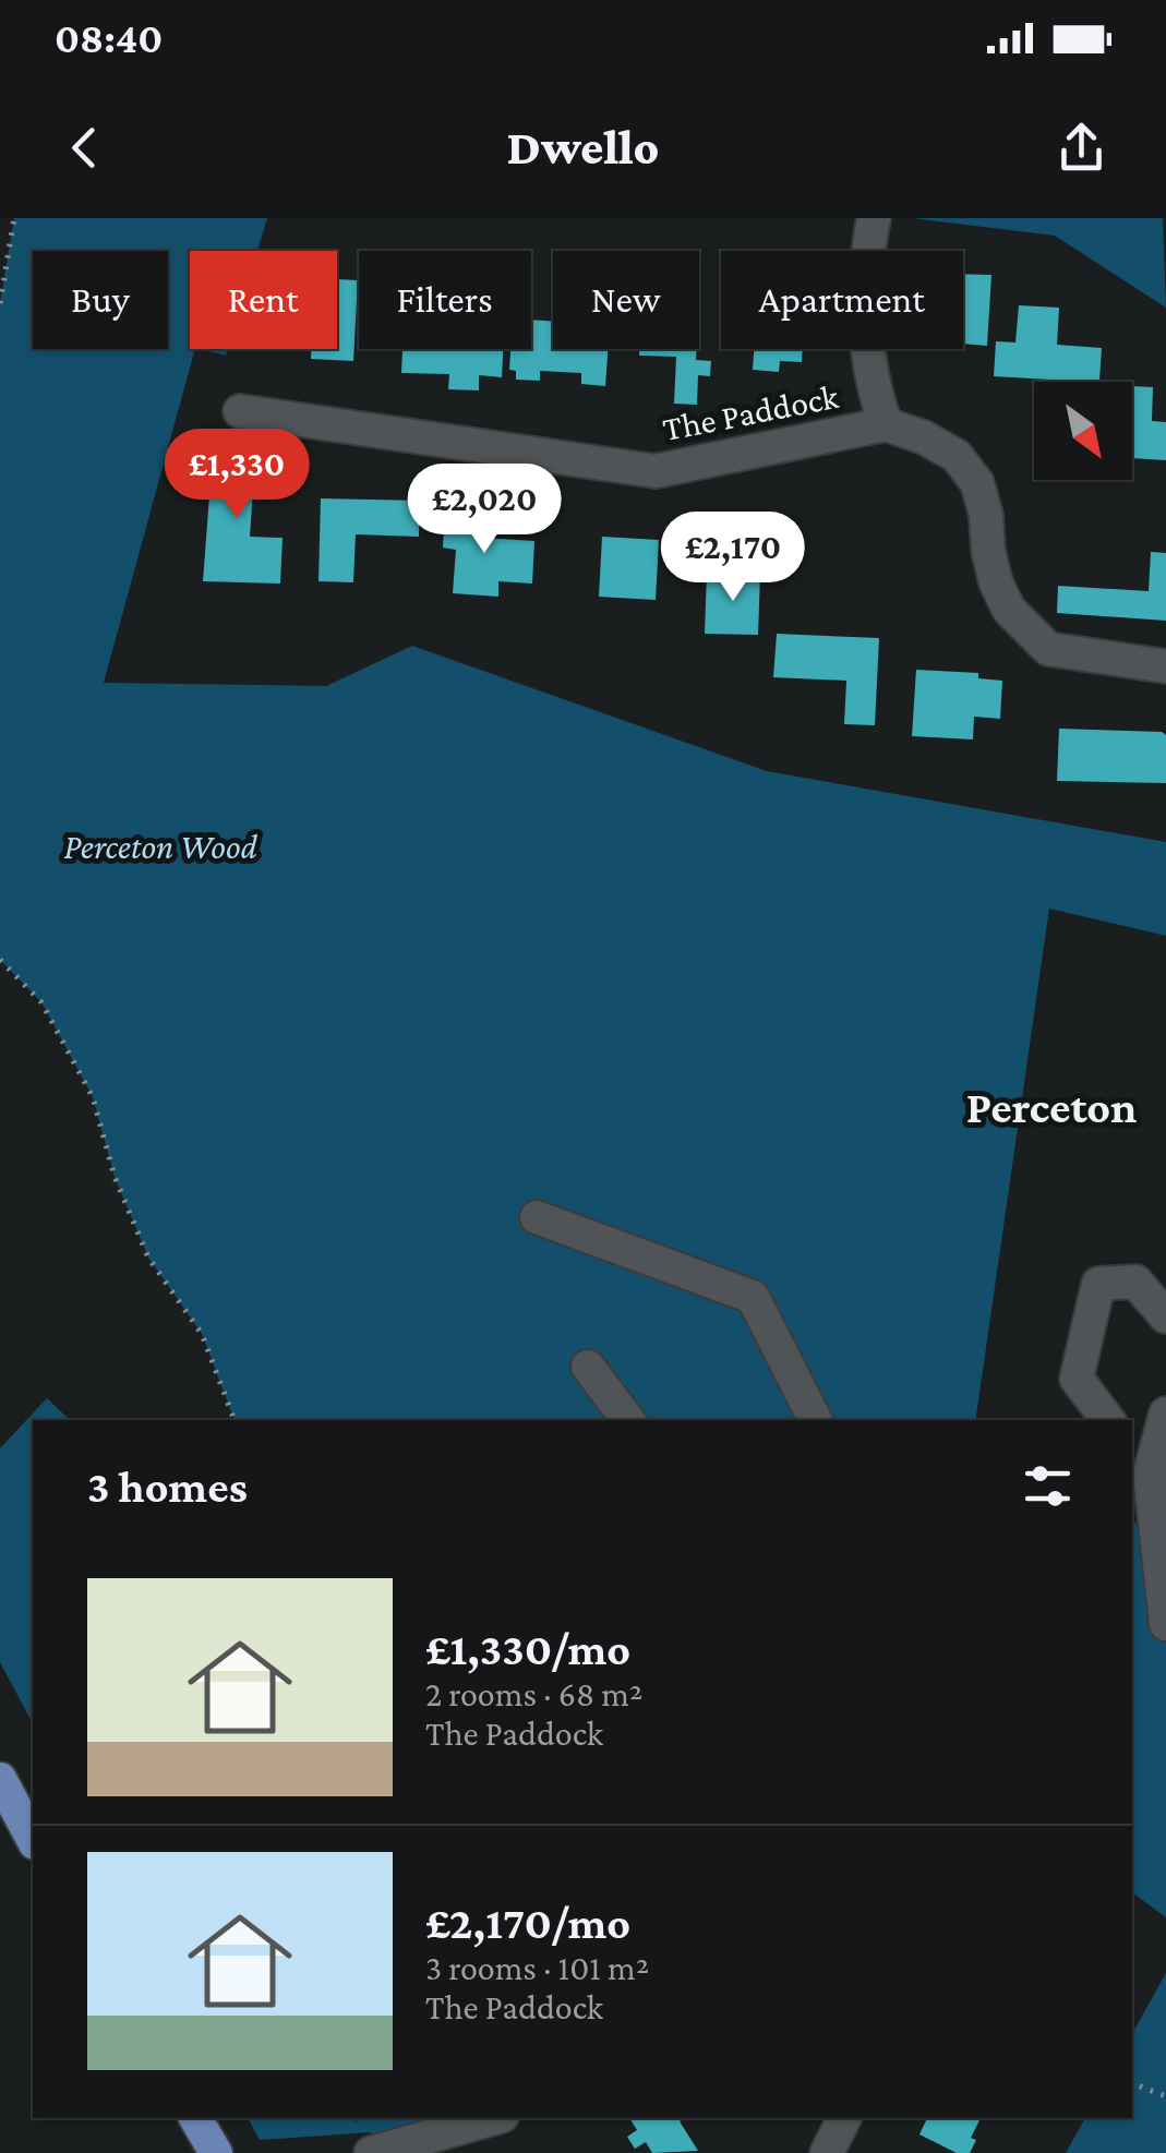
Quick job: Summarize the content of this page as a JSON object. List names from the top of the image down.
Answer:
{
  "streets": {
    "street": ["The Paddock"]
  },
  "districts": ["Perceton"],
  "parks": ["Perceton Wood"],
  "north": "bottom right",
  "page": {
    "status": "08:40",
    "header": "Dwello",
    "chip": [
      "Buy",
      "Rent",
      "Filters",
      "New",
      "Apartment"
    ],
    "price": ["£1,330", "£2,020", "£2,170"],
    "heading": "3 homes",
    "list": [
      {
        "name": "£1,330/mo",
        "note": "2 rooms · 68 m² · The Paddock"
      },
      {
        "name": "£2,170/mo",
        "note": "3 rooms · 101 m² · The Paddock"
      }
    ]
  }
}
